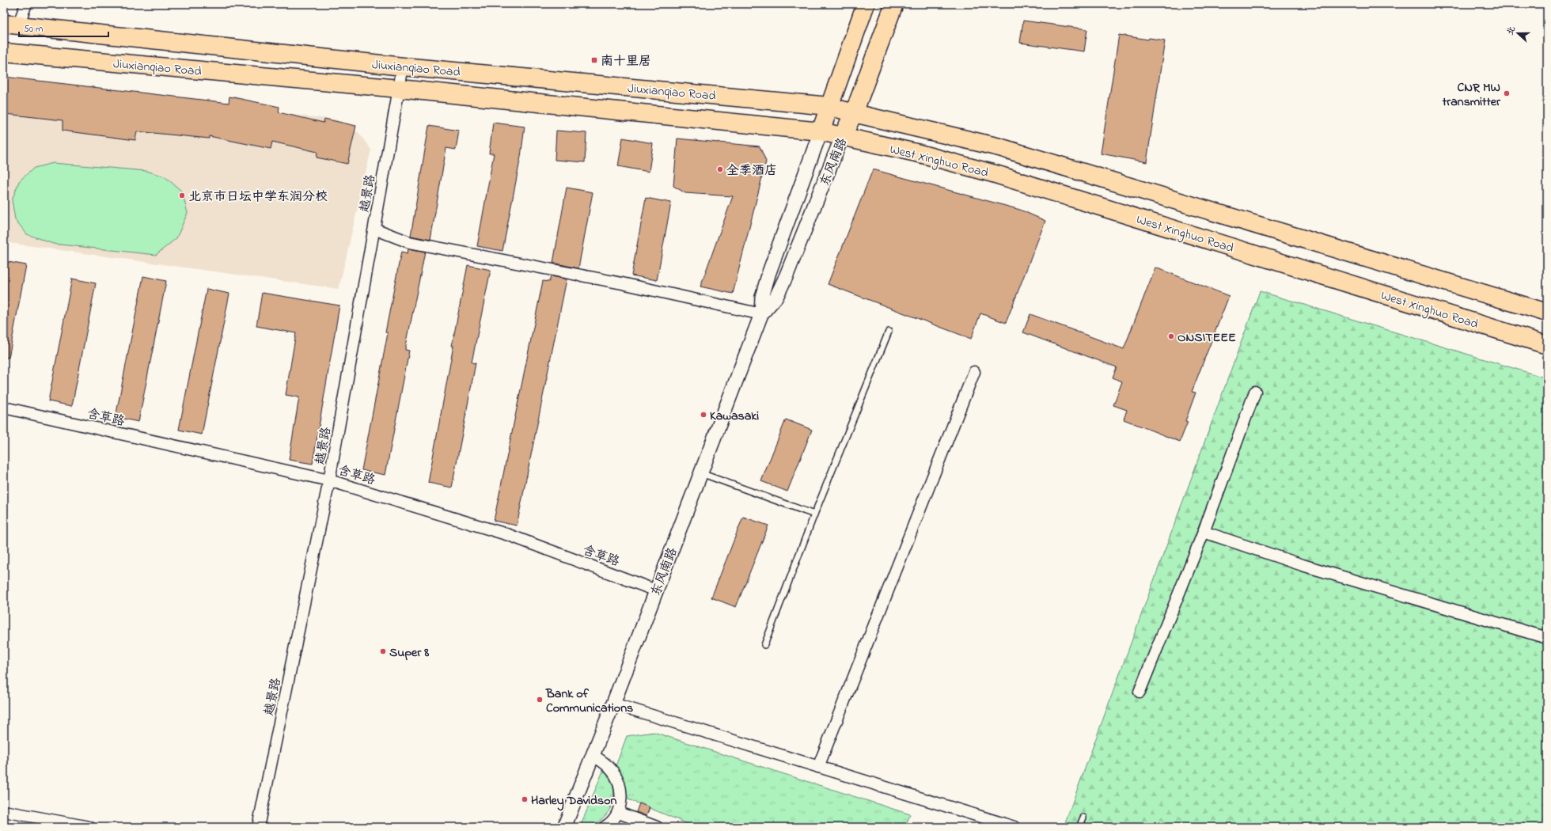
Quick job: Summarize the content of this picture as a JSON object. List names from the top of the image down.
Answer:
{
  "streets": {
    "main road": ["Jiuxianqiao Road", "West Xinghuo Road", "东风南路"],
    "street": ["越景路", "含草路"]
  },
  "crossings": [
    ["Jiuxianqiao Road", "West Xinghuo Road"],
    ["Jiuxianqiao Road", "东风南路"],
    ["Jiuxianqiao Road", "越景路"],
    ["West Xinghuo Road", "东风南路"],
    ["东风南路", "含草路"],
    ["越景路", "含草路"]
  ],
  "places": {
    "transit": ["南十里居"],
    "other": [
      "CNR MW transmitter",
      "全季酒店",
      "北京市日坛中学东润分校",
      "ONSITEEE",
      "Kawasaki",
      "Super 8",
      "Bank of Communications",
      "Harley Davidson"
    ]
  },
  "scale_bar": "50 m",
  "north": "left"
}
